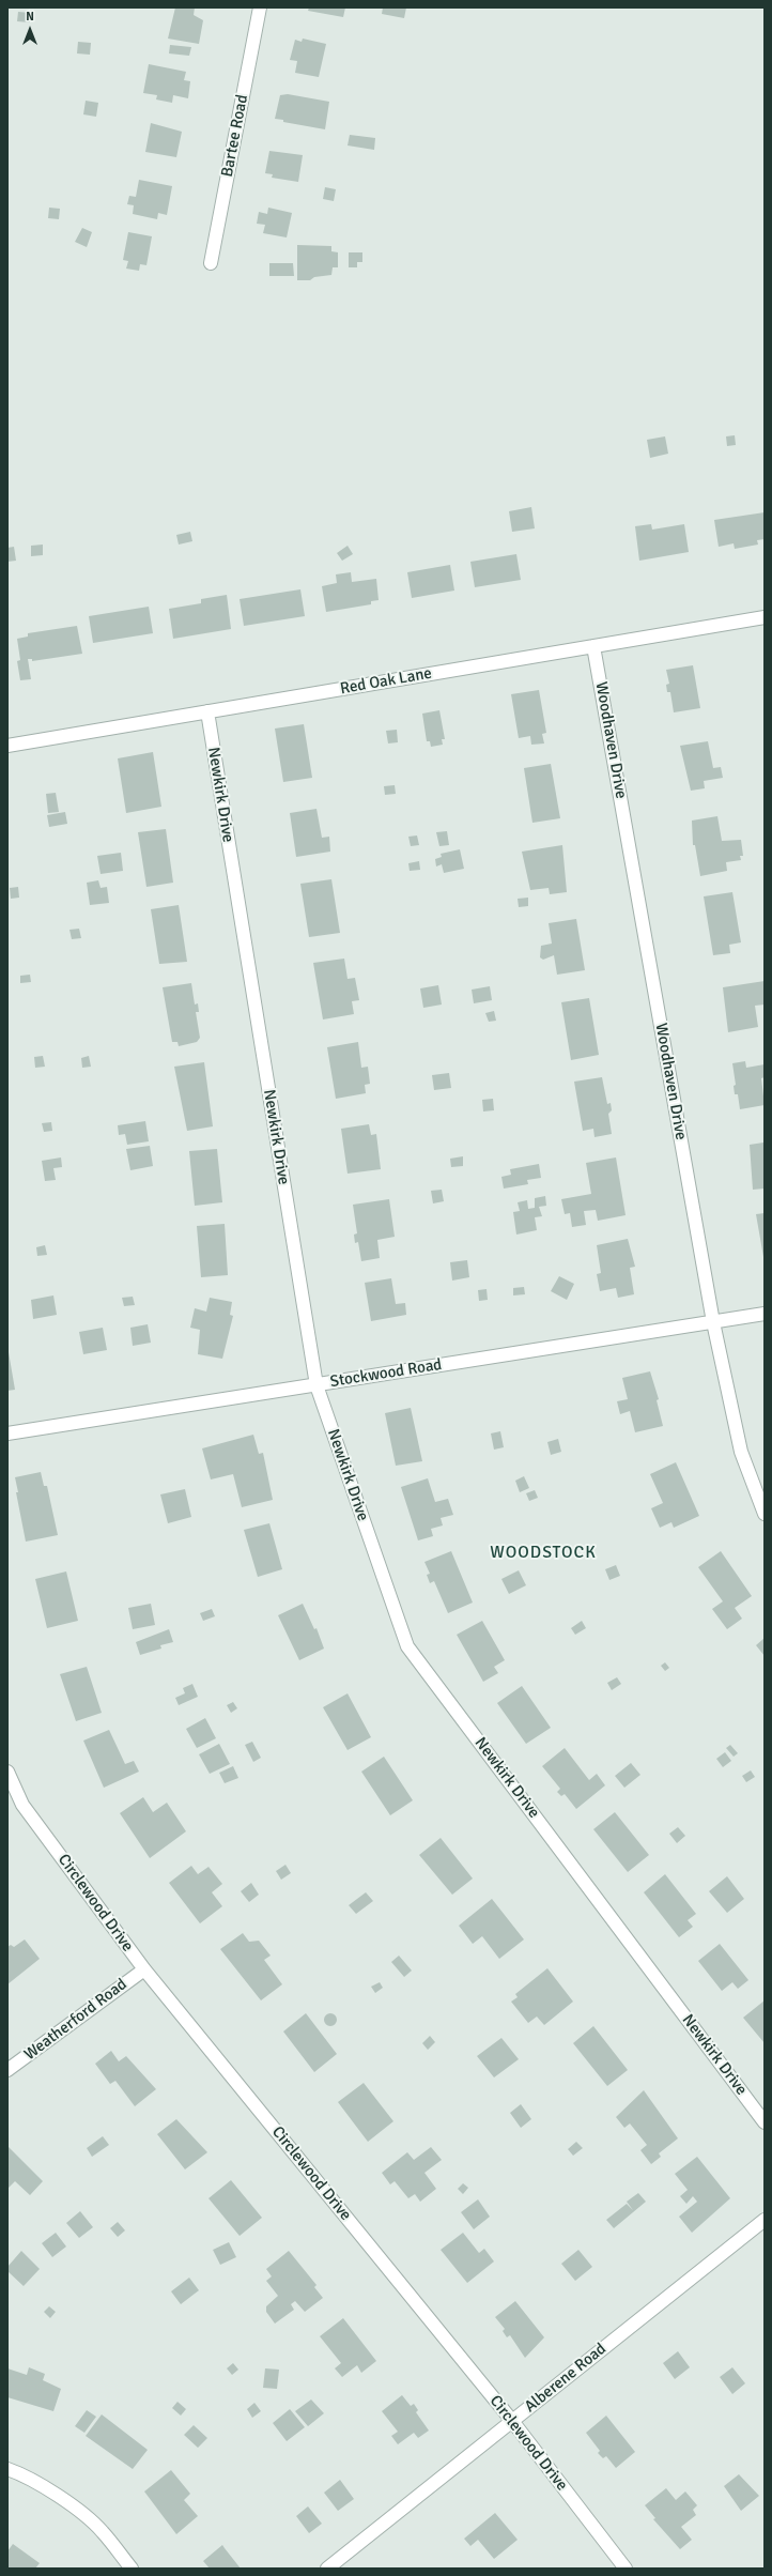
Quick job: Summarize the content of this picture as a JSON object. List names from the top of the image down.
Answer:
{
  "streets": {
    "street": [
      "Bartee Road",
      "Red Oak Lane",
      "Woodhaven Drive",
      "Newkirk Drive",
      "Stockwood Road",
      "Circlewood Drive",
      "Weatherford Road",
      "Alberene Road"
    ]
  },
  "crossings": [
    ["Red Oak Lane", "Woodhaven Drive"],
    ["Red Oak Lane", "Newkirk Drive"],
    ["Woodhaven Drive", "Stockwood Road"],
    ["Newkirk Drive", "Stockwood Road"],
    ["Circlewood Drive", "Weatherford Road"],
    ["Circlewood Drive", "Alberene Road"]
  ],
  "districts": ["WOODSTOCK"],
  "north": "top"
}
